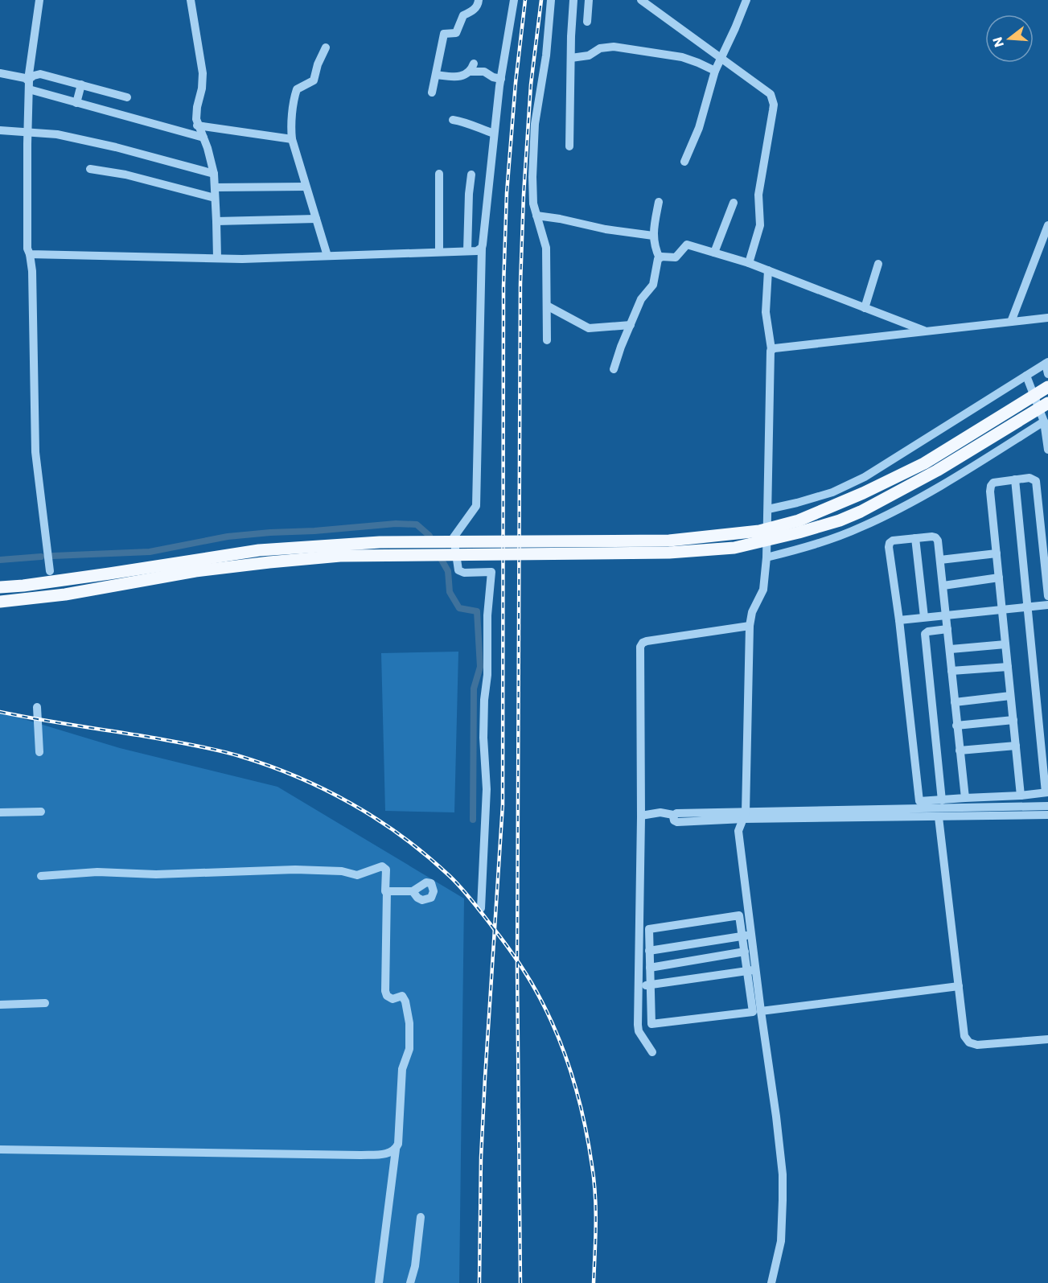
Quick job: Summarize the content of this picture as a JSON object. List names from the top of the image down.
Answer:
{
  "north": "left"
}
